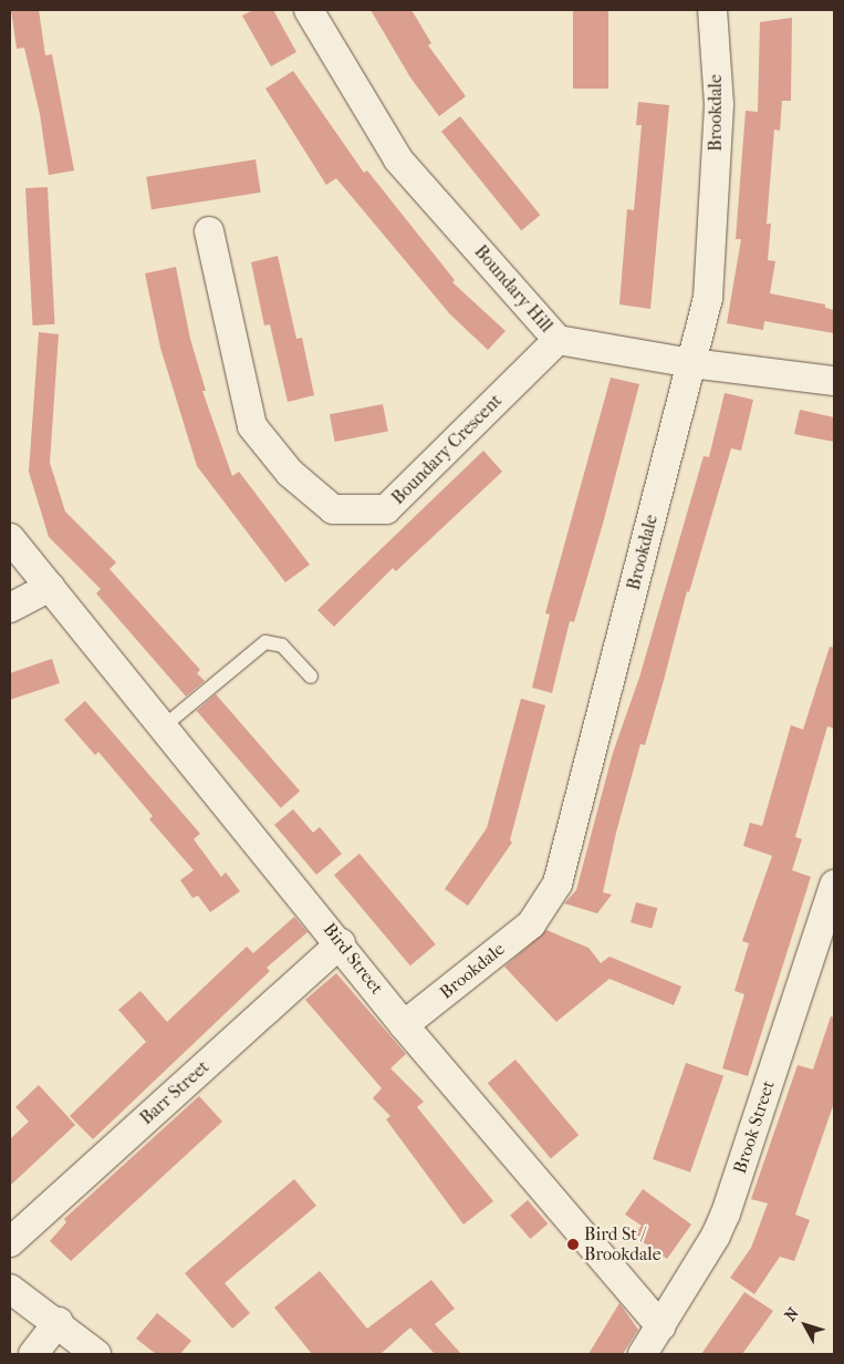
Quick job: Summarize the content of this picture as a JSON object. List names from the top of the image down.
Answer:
{
  "streets": {
    "street": [
      "Brookdale",
      "Boundary Hill",
      "Boundary Crescent",
      "Bird Street",
      "Barr Street",
      "Brook Street"
    ]
  },
  "crossings": [
    ["Brookdale", "Boundary Hill"],
    ["Brookdale", "Bird Street"],
    ["Boundary Hill", "Boundary Crescent"],
    ["Bird Street", "Barr Street"],
    ["Bird Street", "Brook Street"]
  ],
  "places": ["Bird St / Brookdale"],
  "north": "top left"
}
